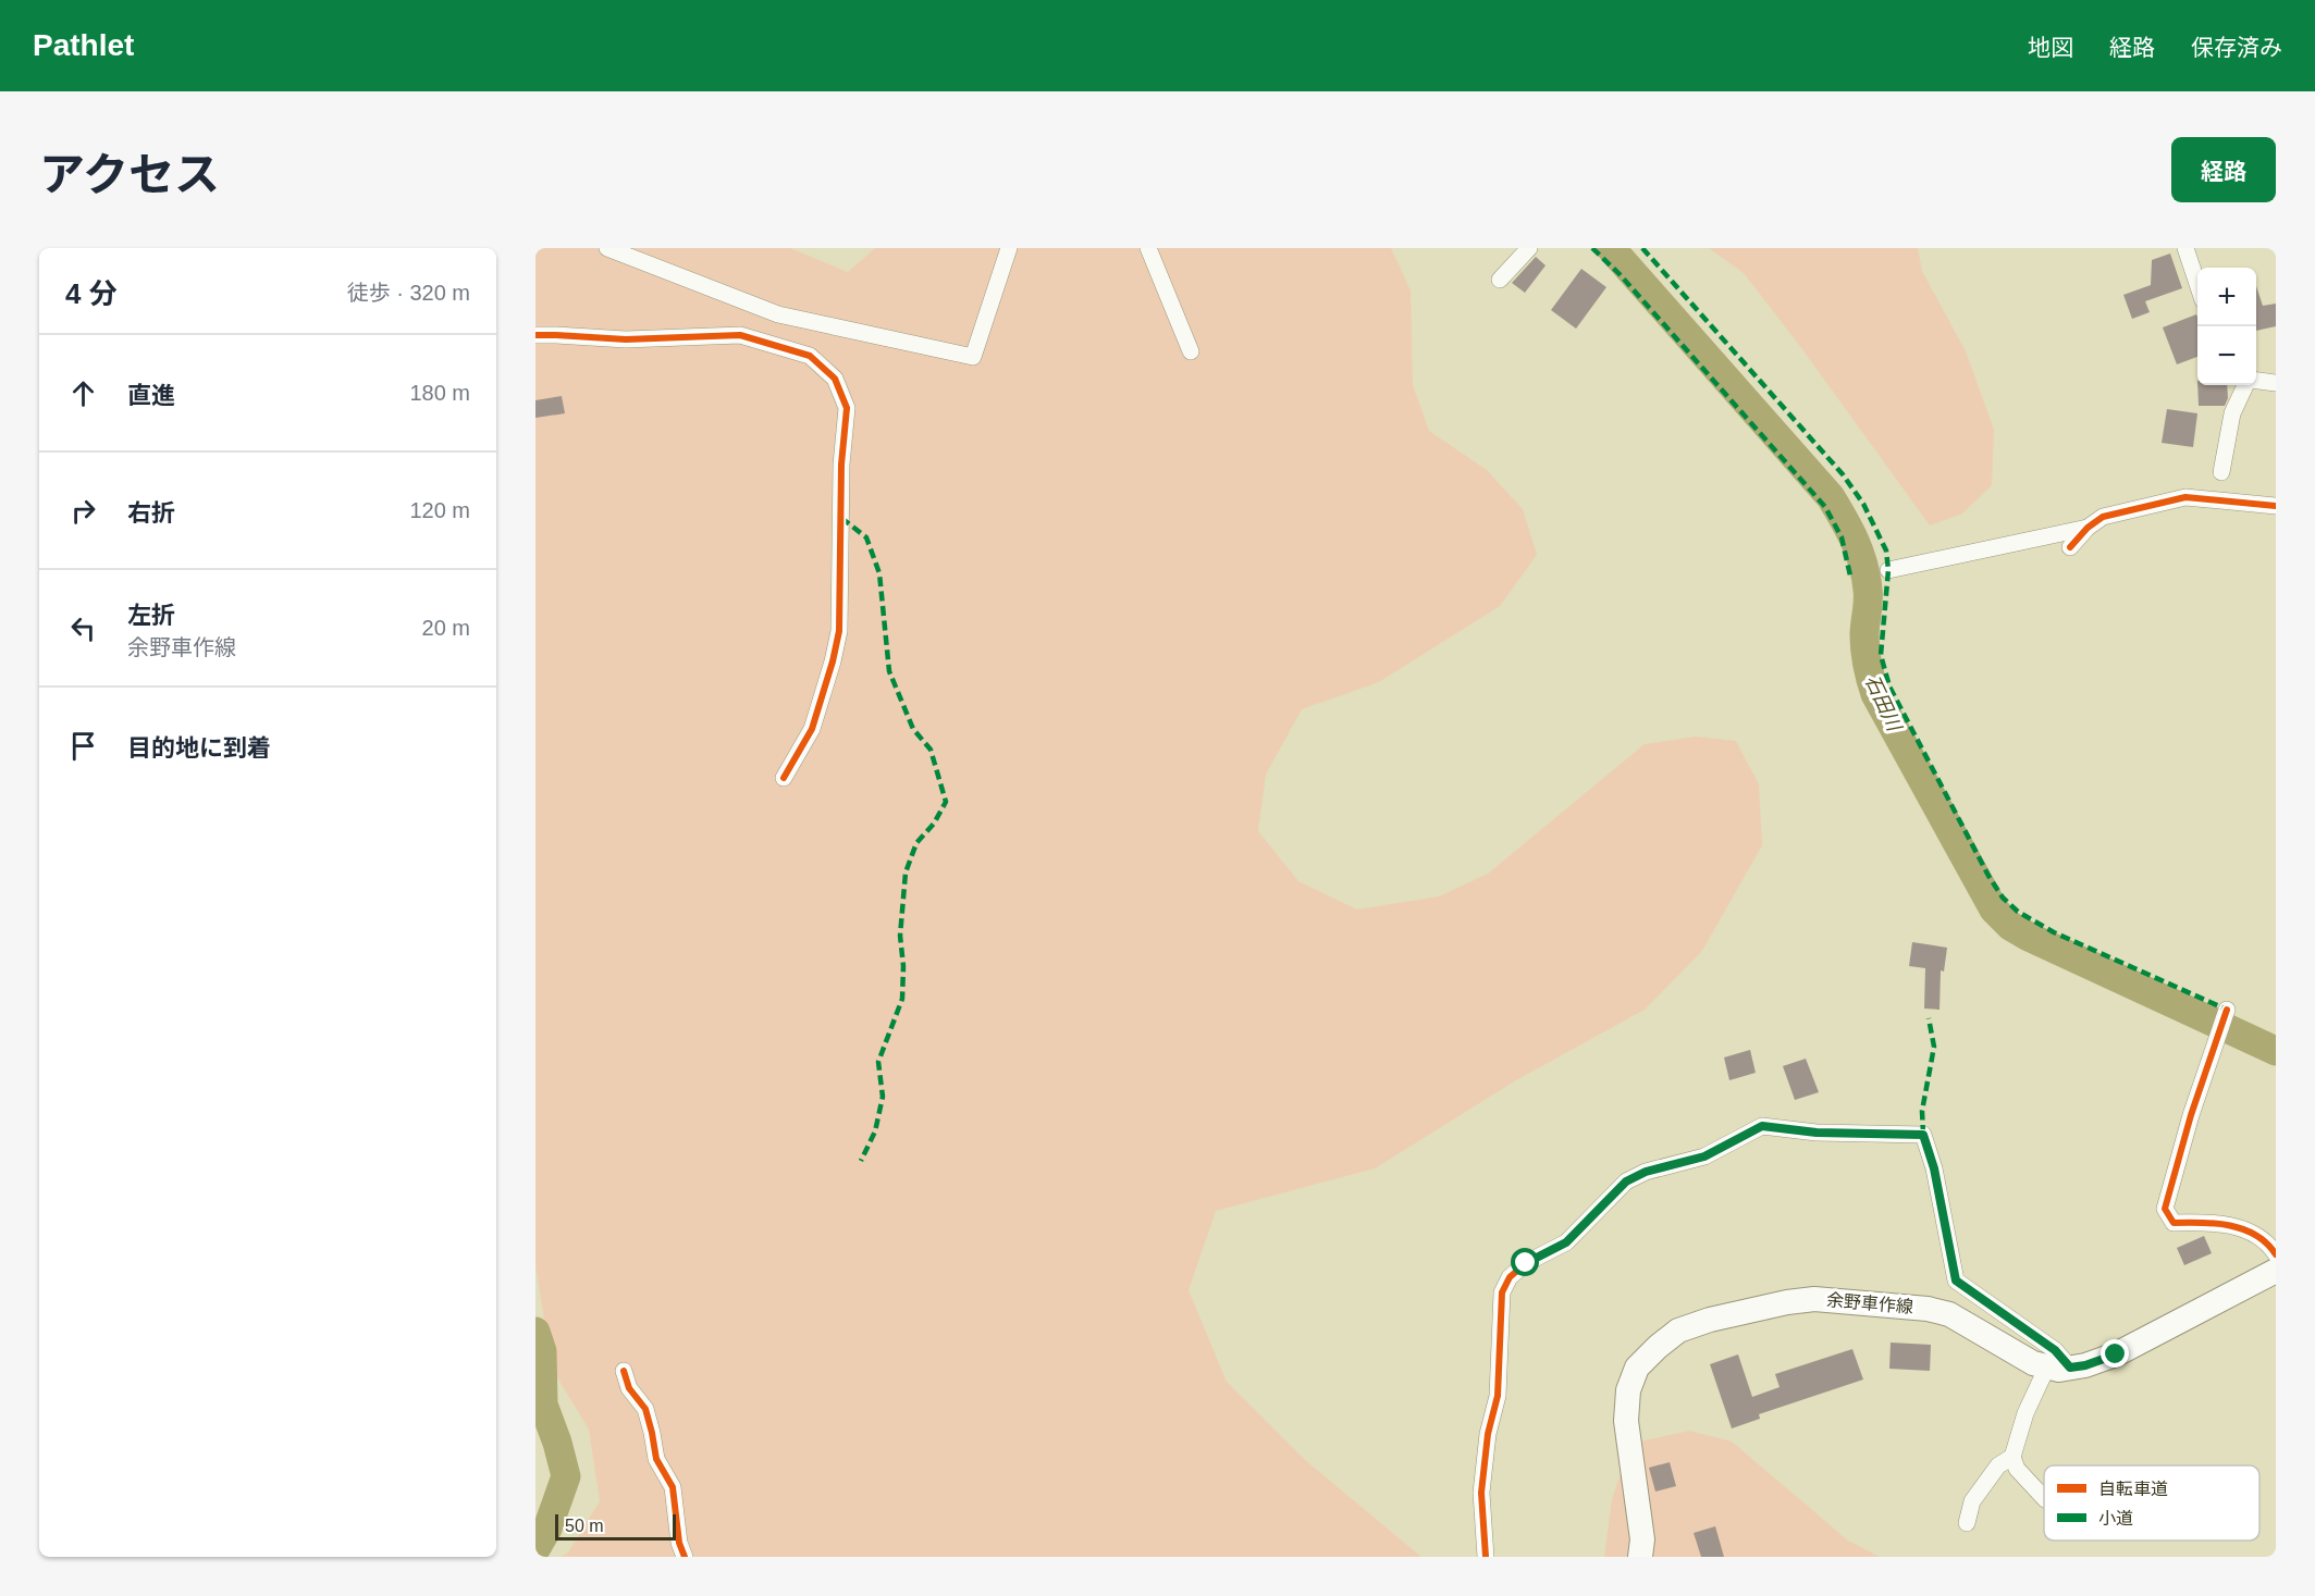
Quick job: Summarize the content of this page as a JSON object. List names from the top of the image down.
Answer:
{
  "streets": {
    "main road": ["余野車作線"]
  },
  "water": ["石田川"],
  "legend": ["自転車道", "小道"],
  "scale_bar": "50 m",
  "page": {
    "header": "Pathlet",
    "nav": ["地図", "経路", "保存済み"],
    "title": "アクセス",
    "buttons": "経路",
    "heading": ["4 分", "徒歩 · 320 m"],
    "map_buttons": ["+", "−"],
    "list": [
      ["直進", "180 m"],
      ["右折", "120 m"],
      ["左折", "余野車作線", "20 m"],
      "目的地に到着"
    ],
    "scale": "50 m"
  }
}
